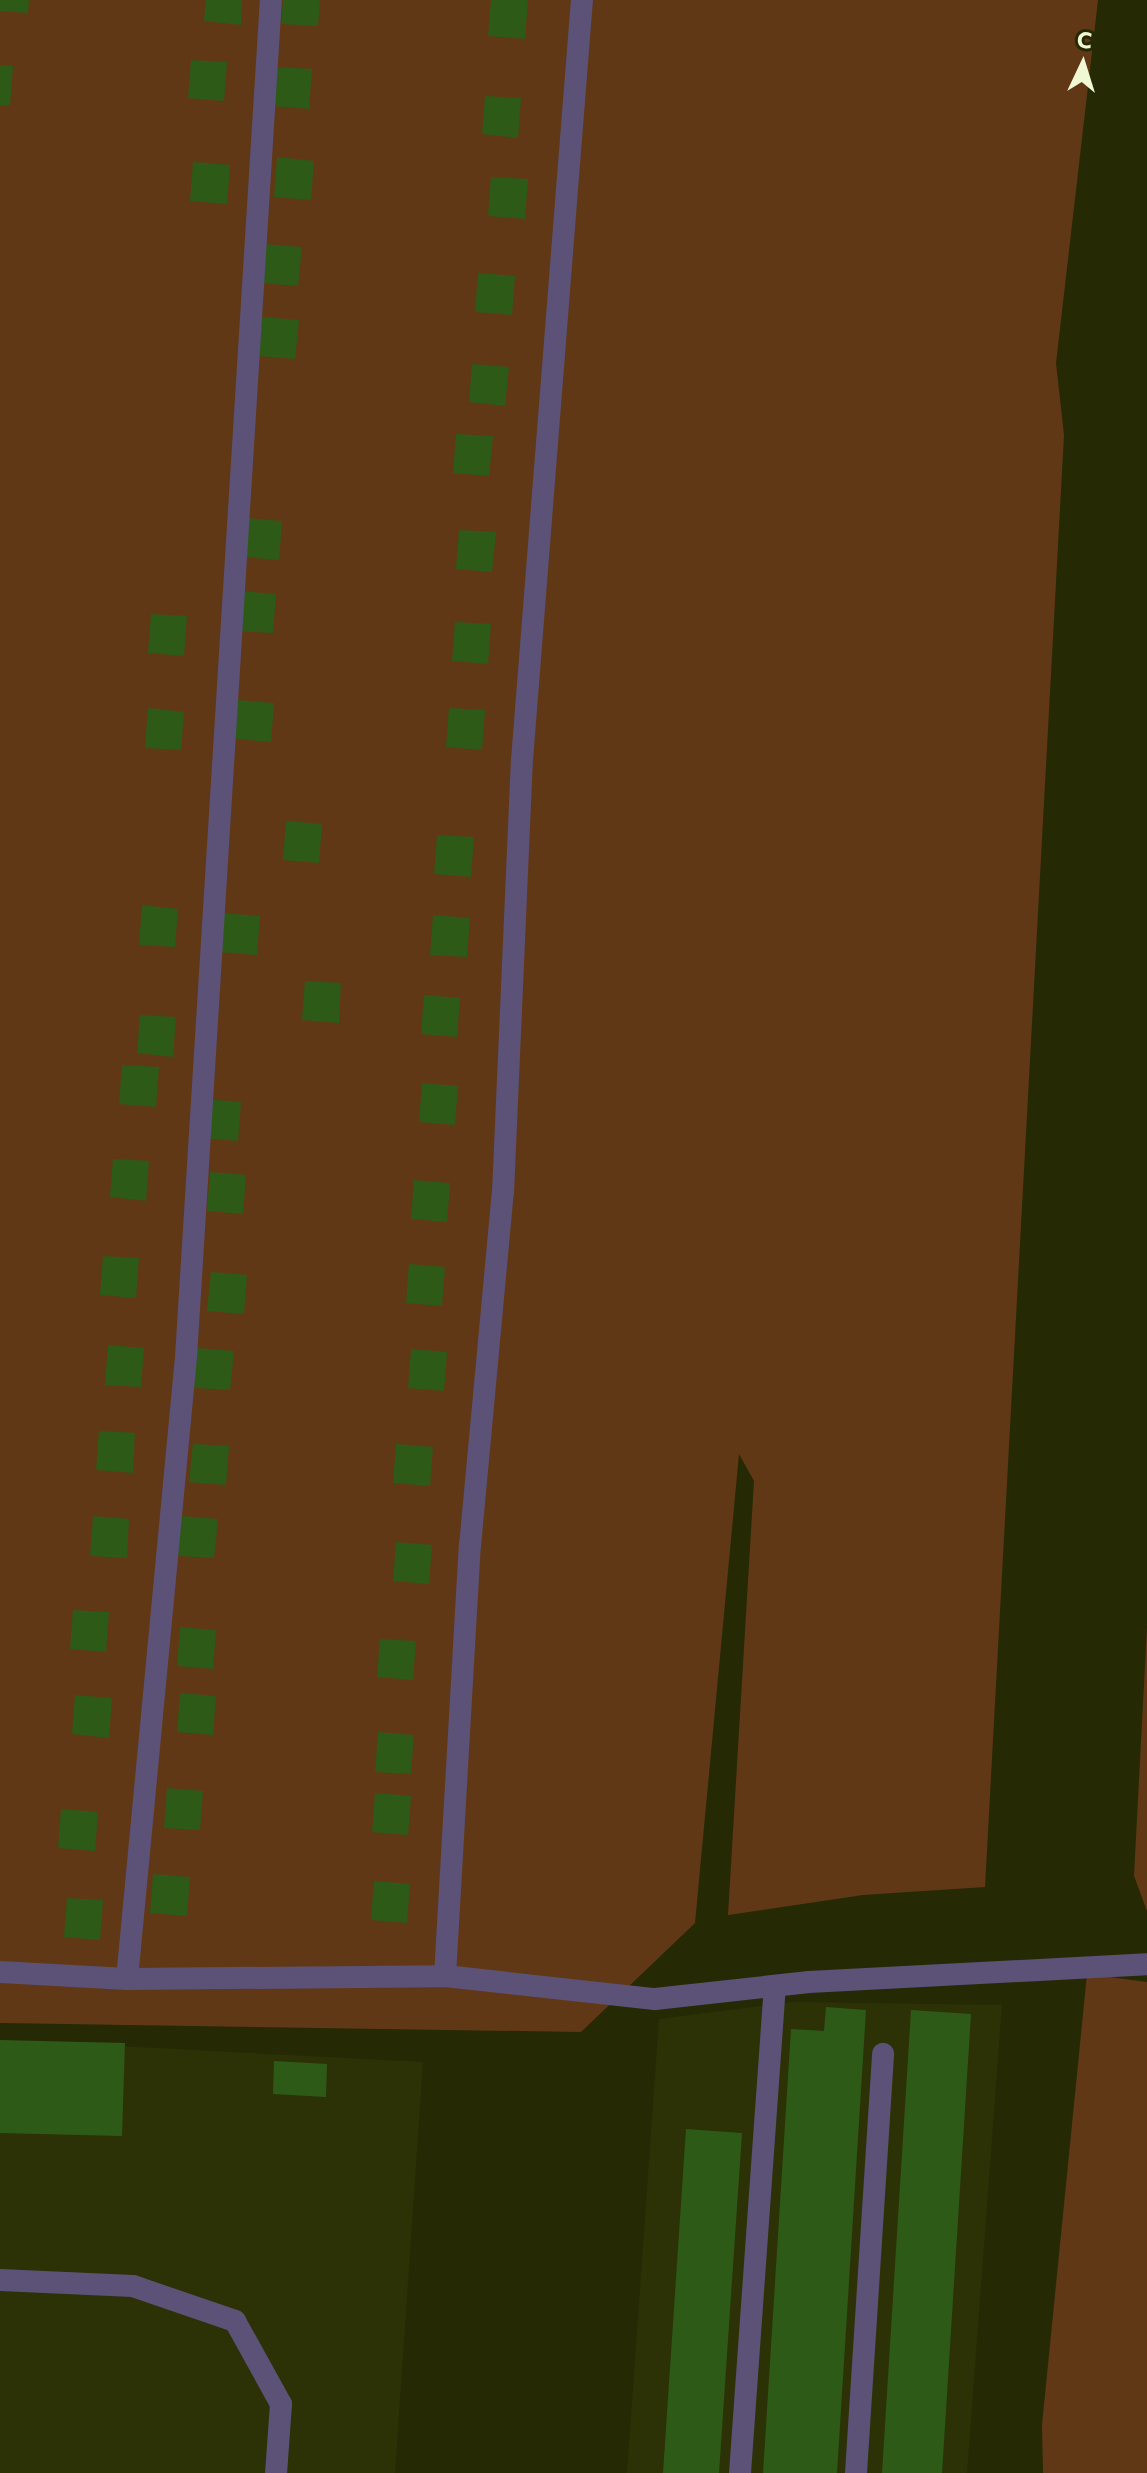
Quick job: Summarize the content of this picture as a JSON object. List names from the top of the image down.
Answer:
{
  "north": "top"
}
